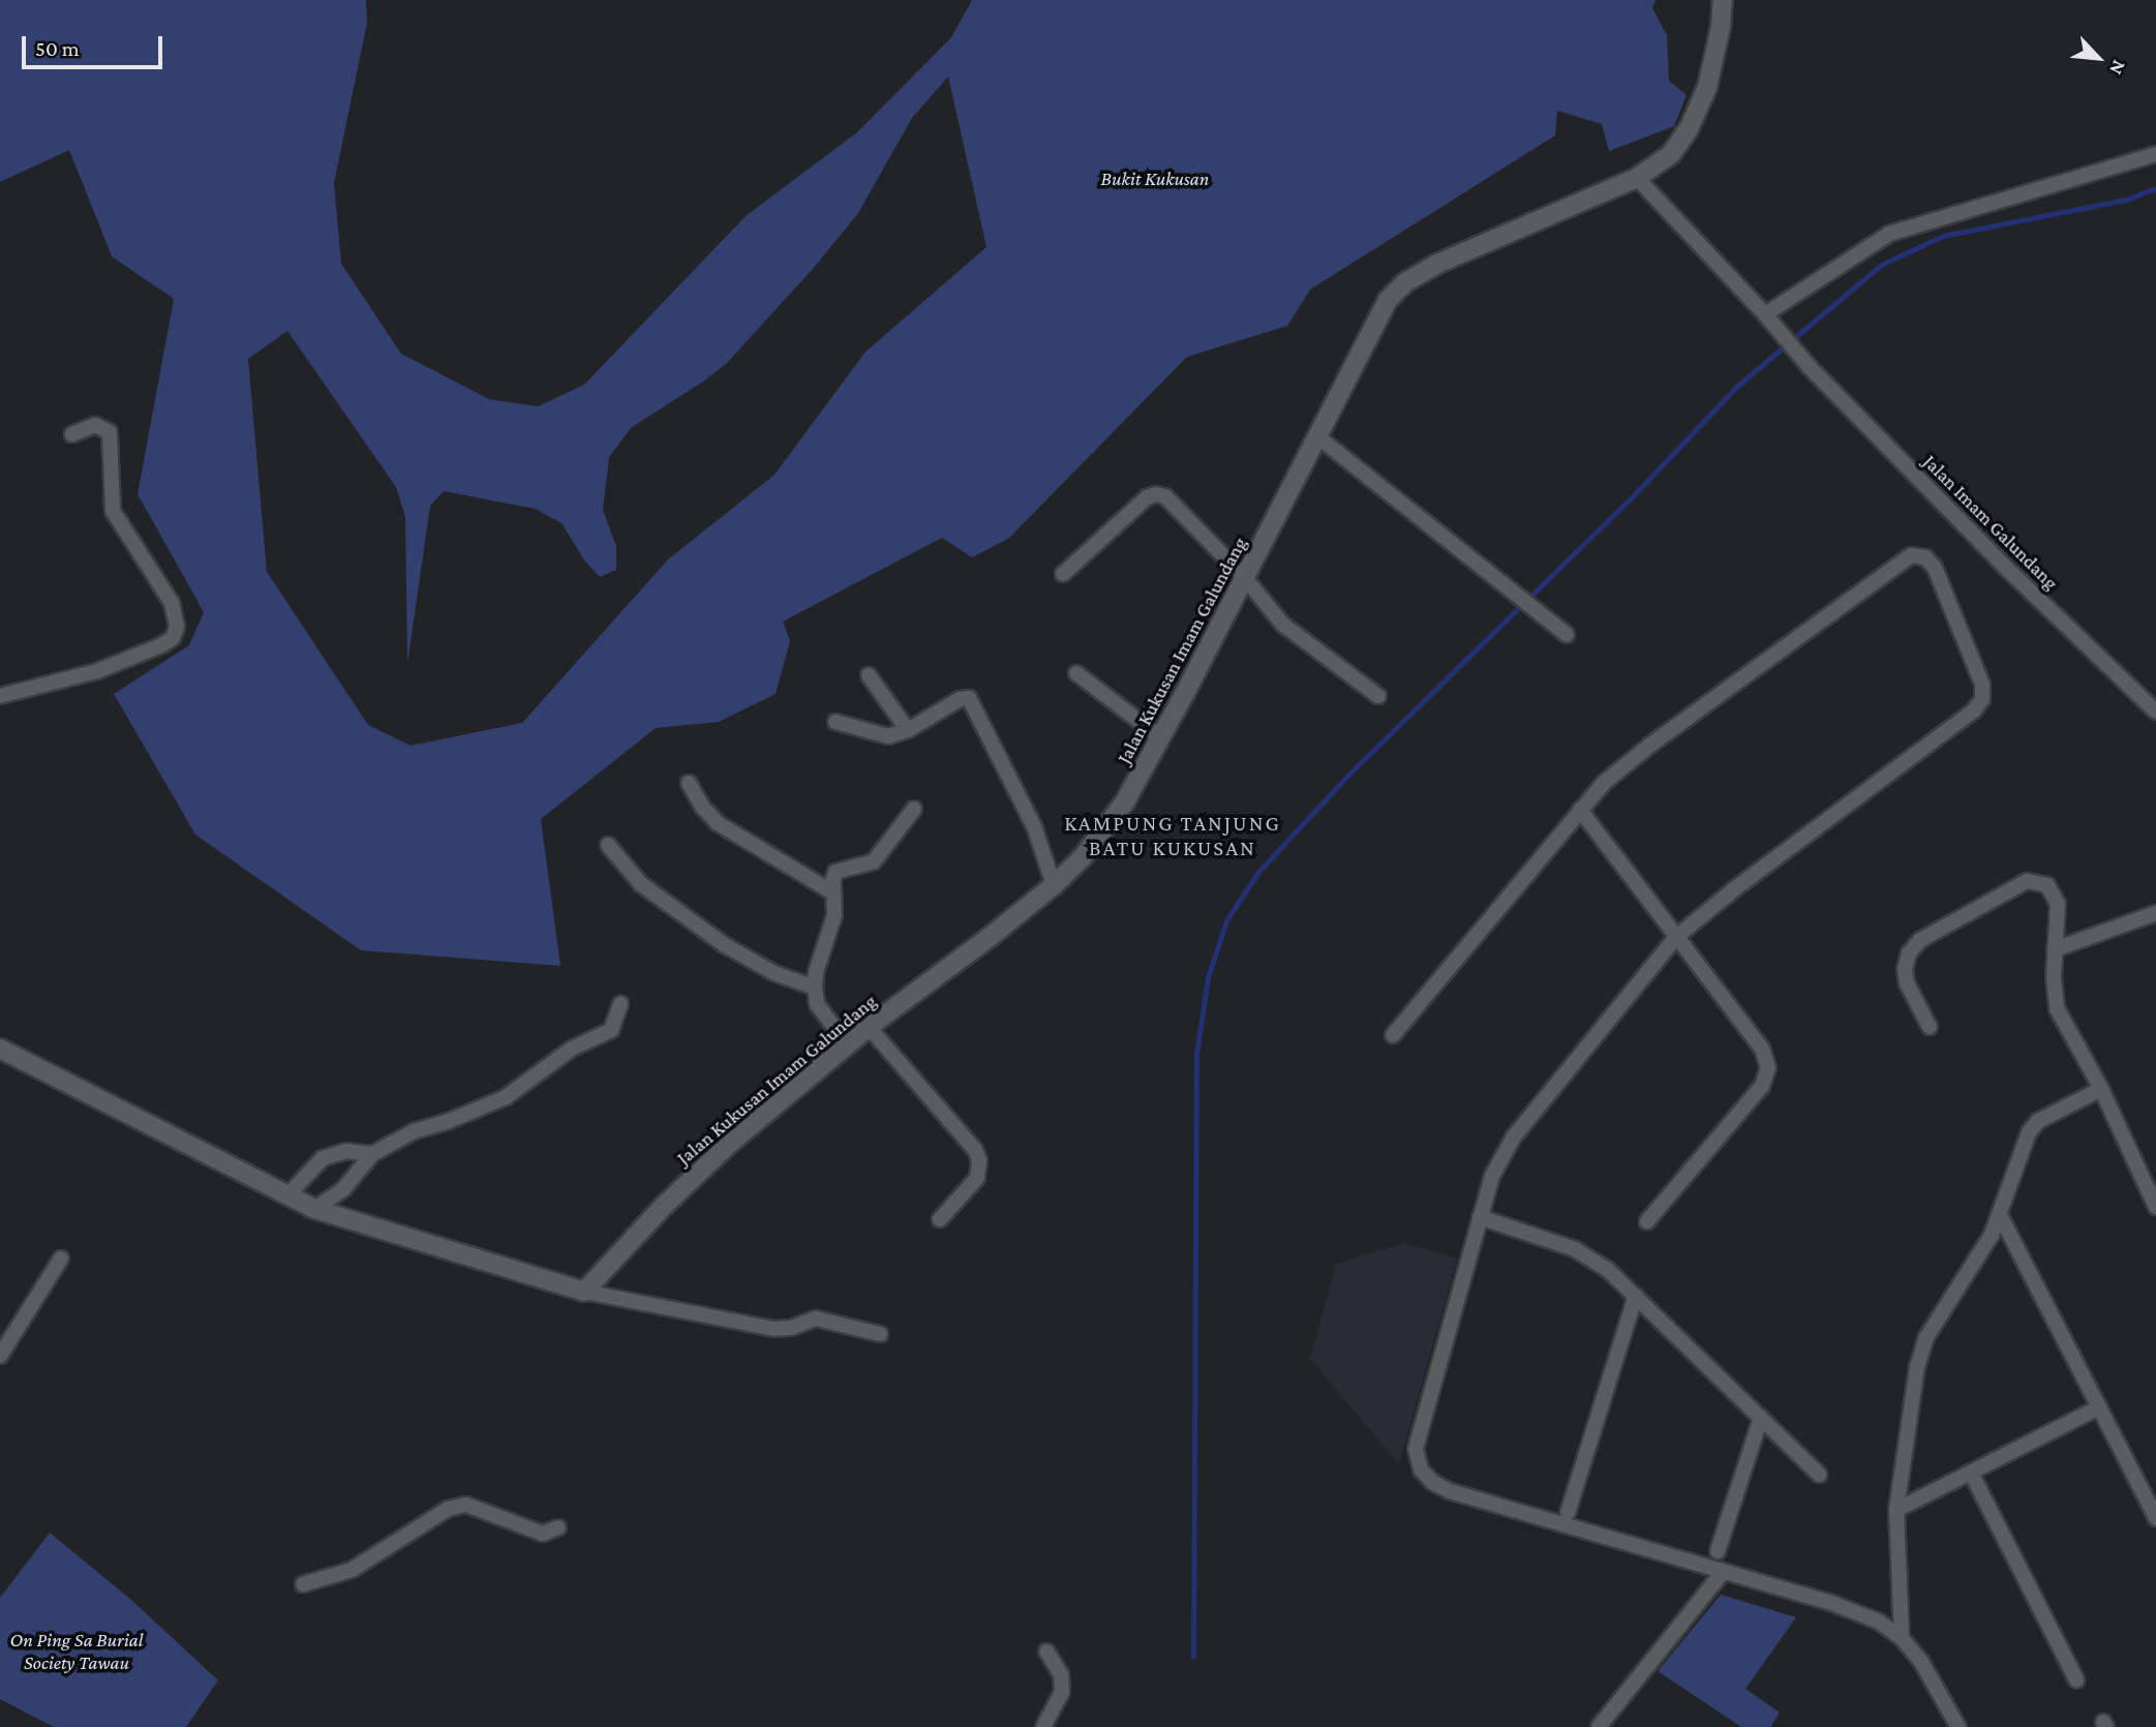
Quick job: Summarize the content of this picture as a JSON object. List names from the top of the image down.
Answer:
{
  "streets": {
    "street": ["Jalan Imam Galundang", "Jalan Kukusan Imam Galundang"]
  },
  "crossings": [
    ["Jalan Imam Galundang", "Jalan Kukusan Imam Galundang"]
  ],
  "districts": ["KAMPUNG TANJUNG BATU KUKUSAN"],
  "parks": ["Bukit Kukusan", "On Ping Sa Burial Society Tawau"],
  "scale_bar": "50 m",
  "north": "bottom right"
}
